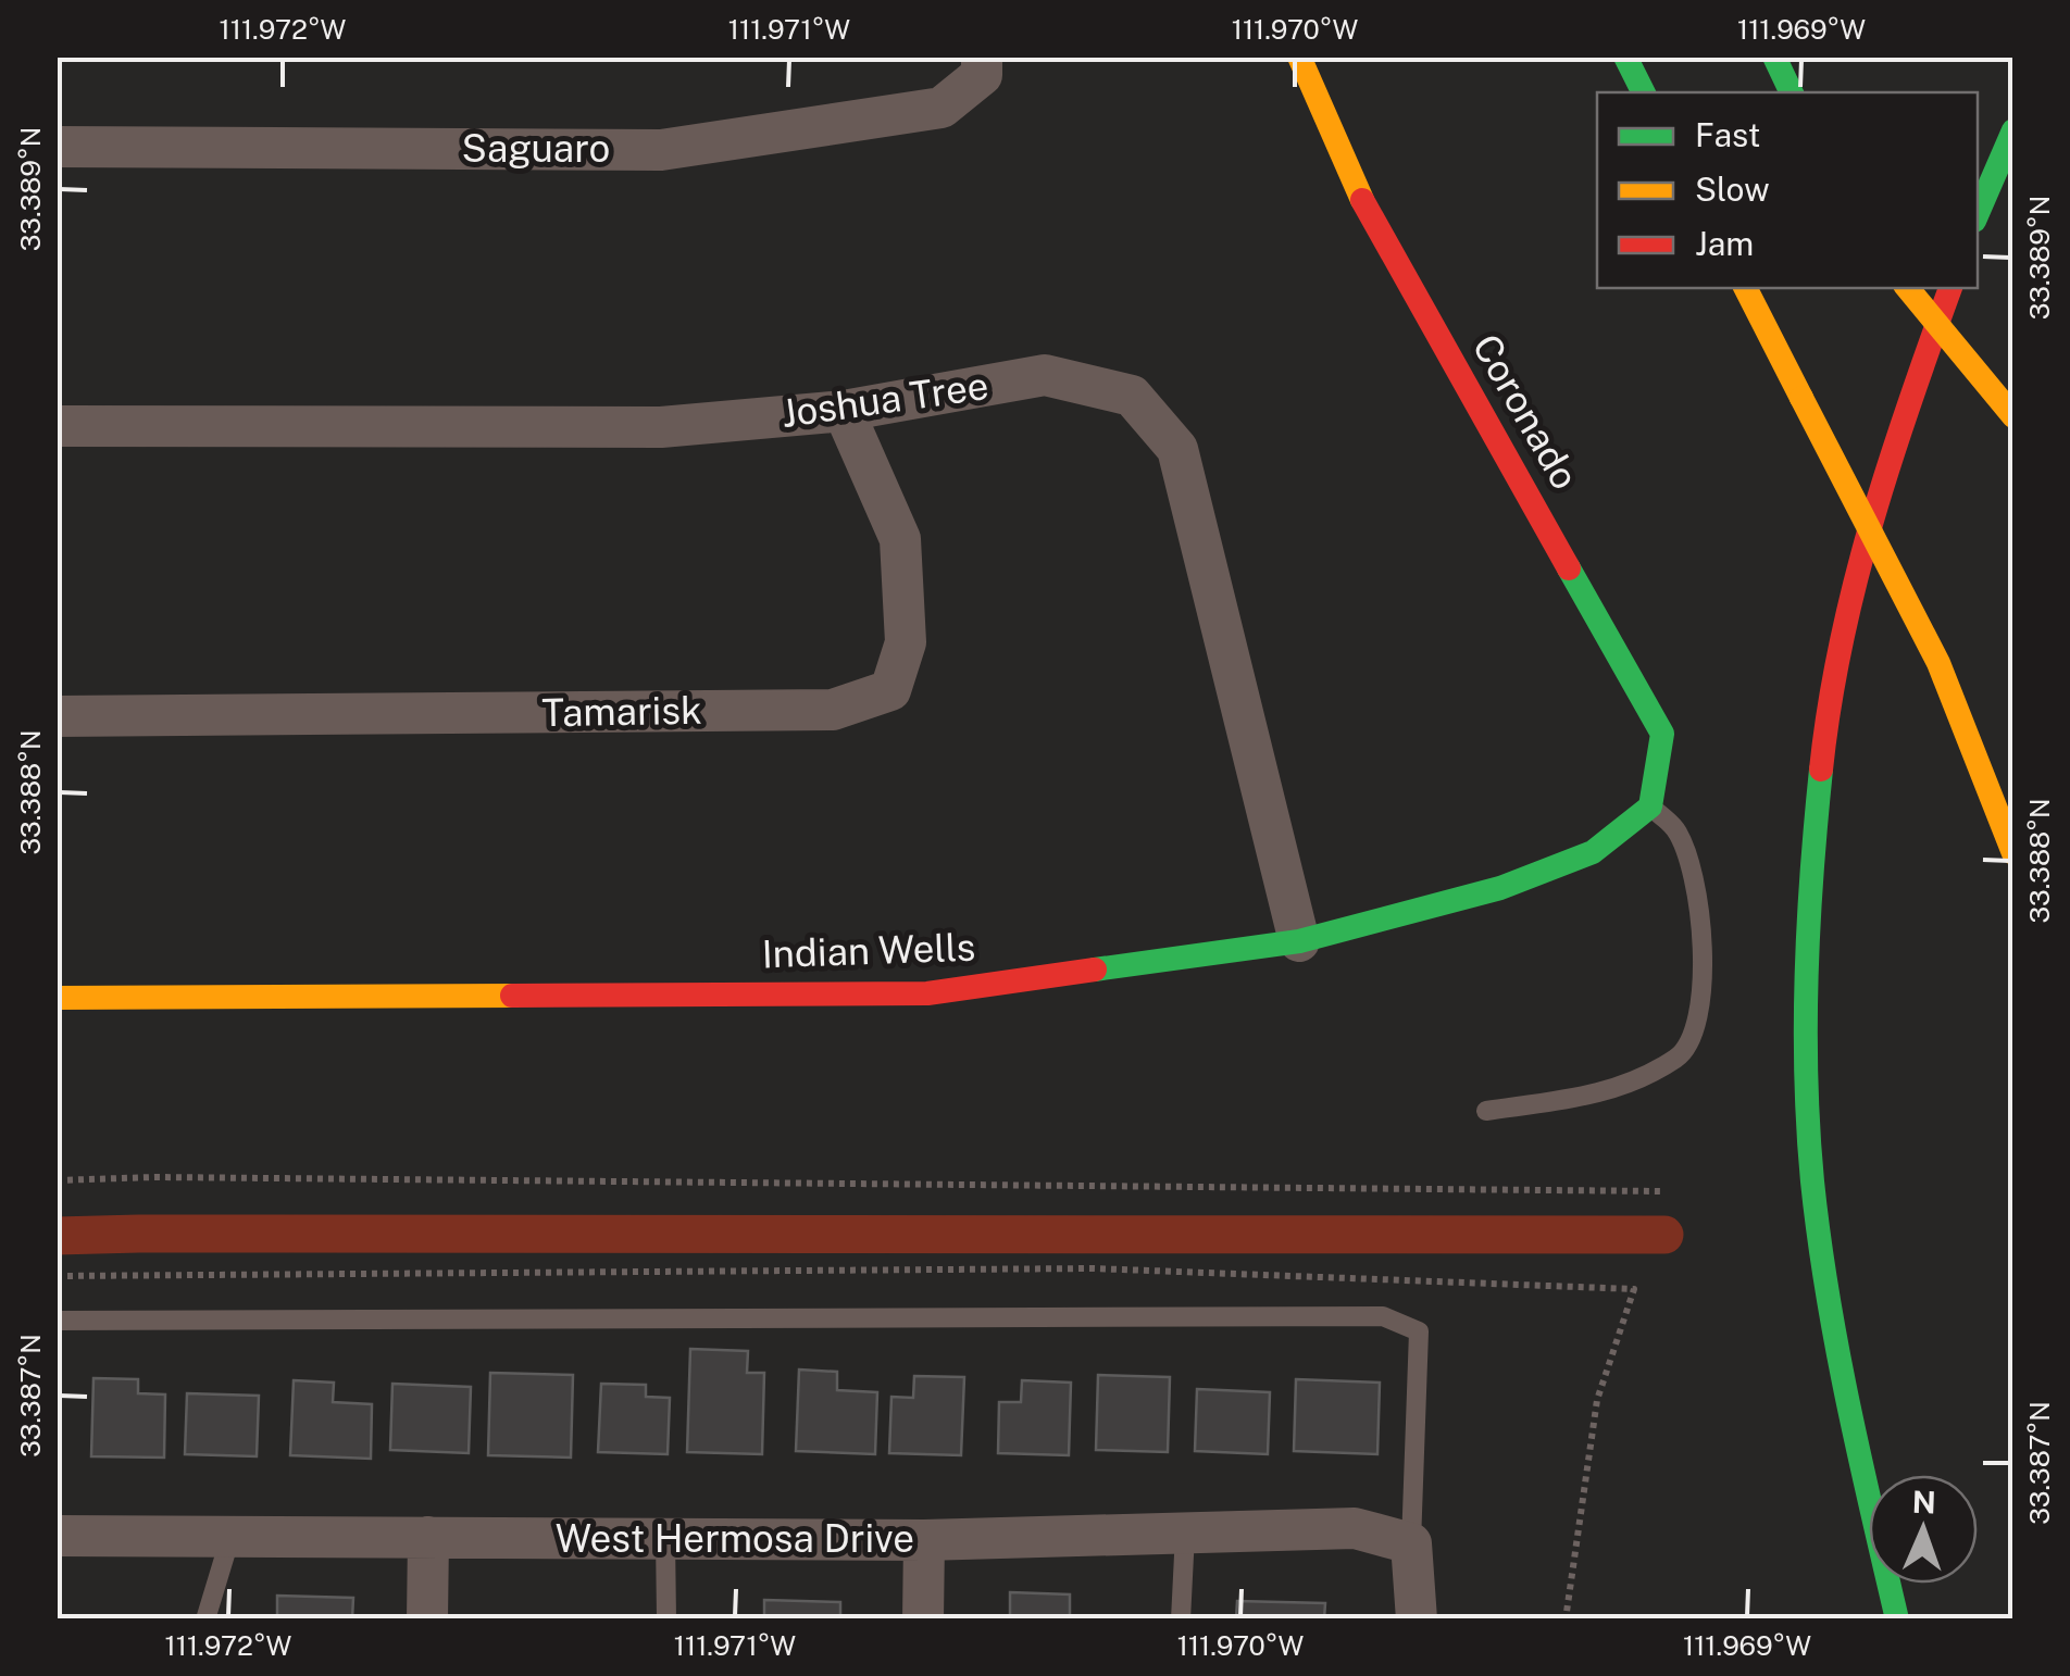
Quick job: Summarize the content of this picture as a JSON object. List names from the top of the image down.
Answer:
{
  "streets": {
    "main road": ["Coronado", "Indian Wells"],
    "street": [
      "Saguaro",
      "Joshua Tree",
      "Tamarisk",
      "West Hermosa Drive"
    ]
  },
  "crossings": [
    ["Joshua Tree", "Tamarisk"],
    ["Joshua Tree", "Indian Wells"],
    ["Coronado", "Indian Wells"]
  ],
  "legend": ["Fast", "Slow", "Jam"],
  "north": "top",
  "coordinates": [
    "111.972°W",
    "111.971°W",
    "111.970°W",
    "111.969°W",
    "33.389°N",
    "33.388°N",
    "33.387°N"
  ]
}
